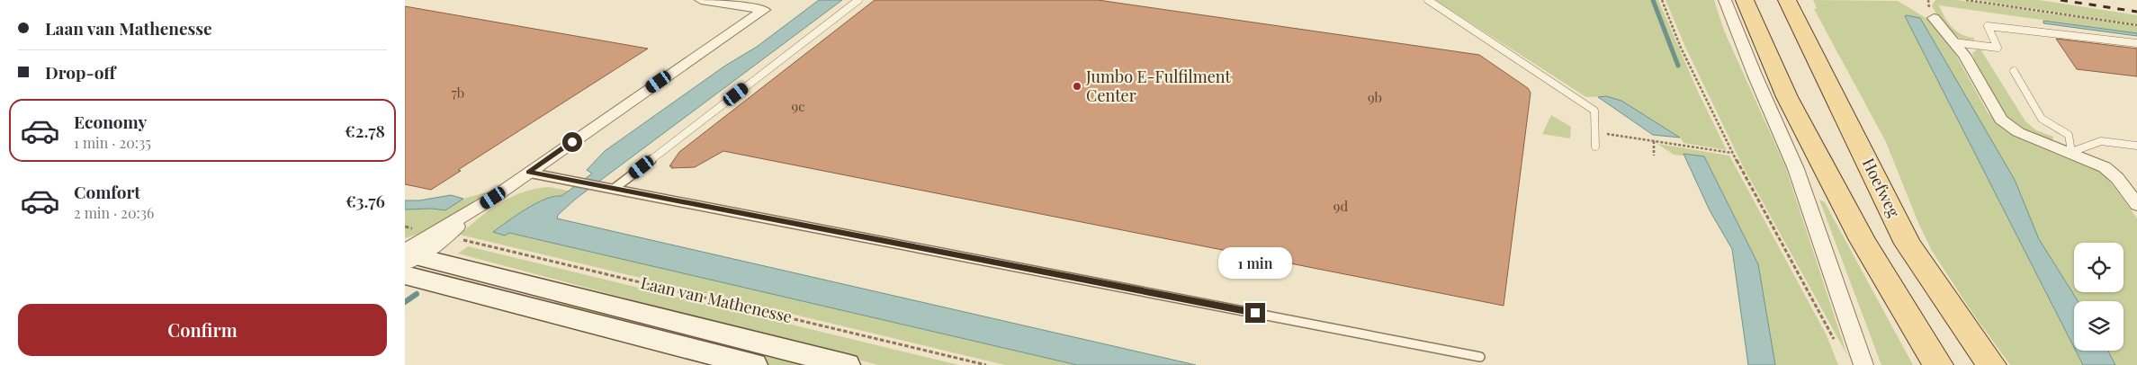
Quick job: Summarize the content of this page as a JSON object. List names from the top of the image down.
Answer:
{
  "streets": {
    "main road": ["Hoefweg"],
    "street": ["Laan van Mathenesse"]
  },
  "places": ["Jumbo E-Fulfilment Center"],
  "house_numbers": [
    "7b",
    "9b",
    "9c",
    "9d"
  ],
  "page": {
    "banner": ["Laan van Mathenesse", "Drop-off"],
    "list": [
      {
        "name": "Economy",
        "note": "1 min · 20:35",
        "value": "€2.78"
      },
      {
        "name": "Comfort",
        "note": "2 min · 20:36",
        "value": "€3.76"
      }
    ],
    "bubble": "1 min",
    "buttons": "Confirm"
  }
}
